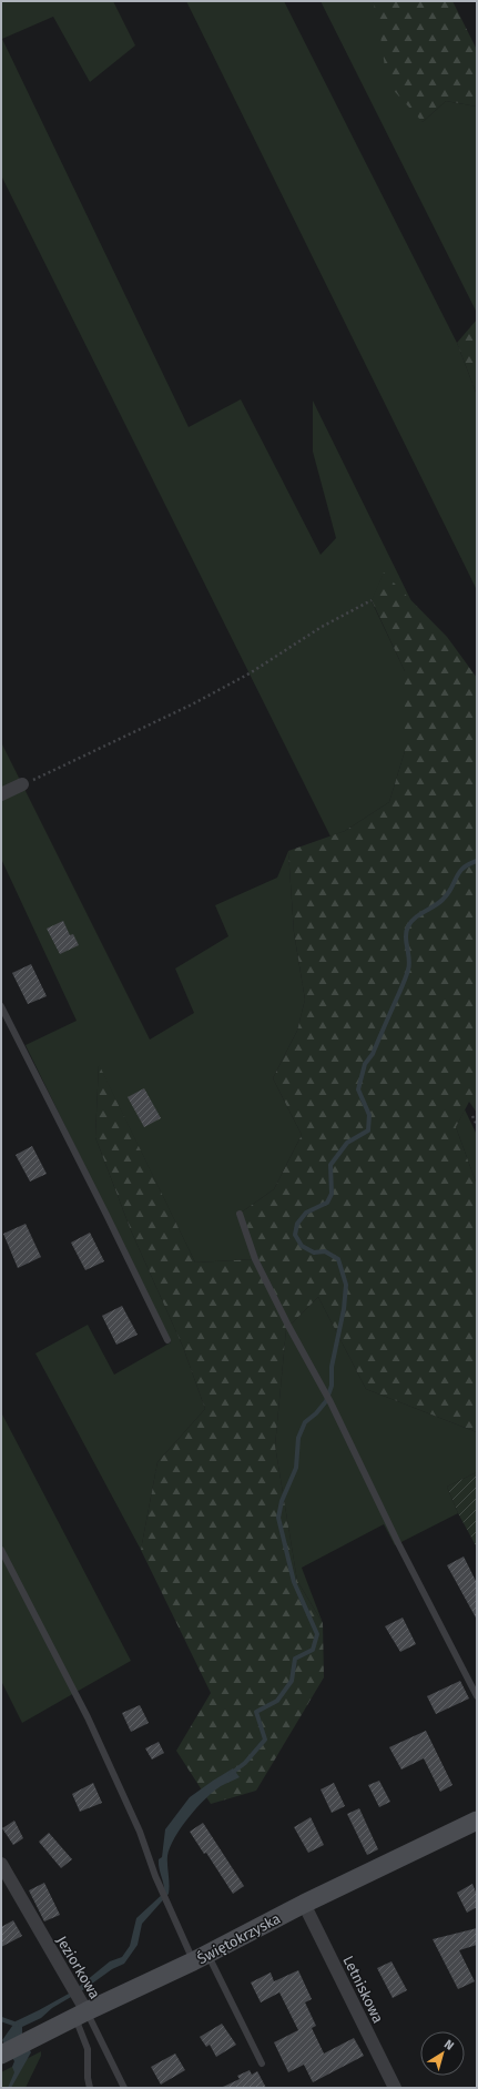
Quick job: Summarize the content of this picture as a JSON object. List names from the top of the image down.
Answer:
{
  "streets": {
    "street": ["Świętokrzyska", "Jeziorkowa", "Letniskowa"]
  },
  "crossings": [
    ["Świętokrzyska", "Jeziorkowa"],
    ["Świętokrzyska", "Letniskowa"]
  ],
  "north": "top right"
}
